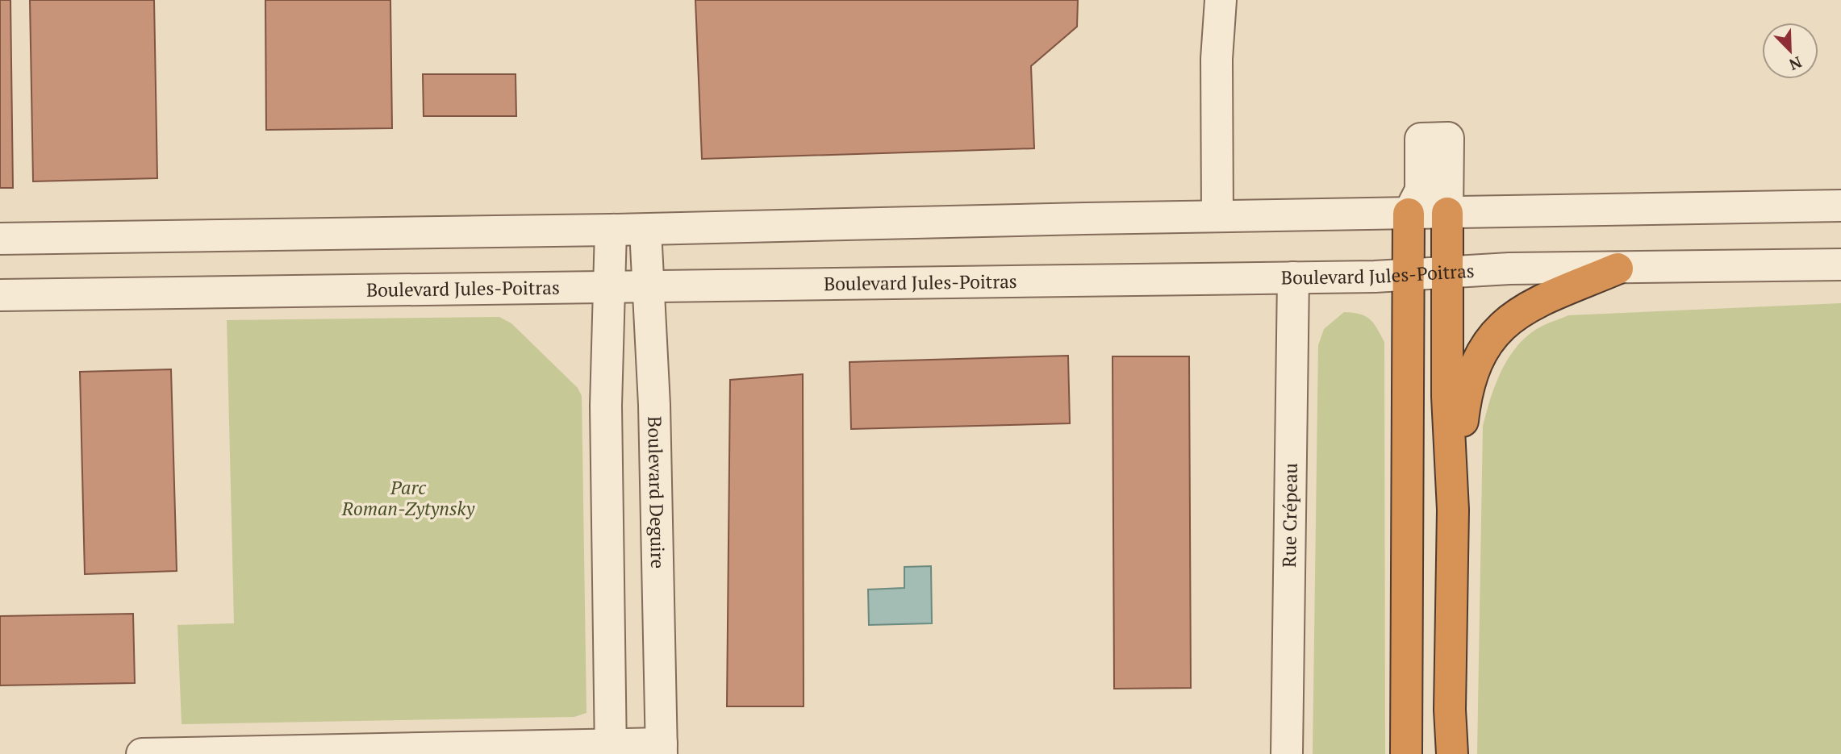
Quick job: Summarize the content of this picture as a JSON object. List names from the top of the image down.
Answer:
{
  "streets": {
    "street": ["Boulevard Jules-Poitras", "Boulevard Deguire", "Rue Crépeau"]
  },
  "crossings": [
    ["Boulevard Jules-Poitras", "Boulevard Deguire"],
    ["Boulevard Jules-Poitras", "Rue Crépeau"]
  ],
  "parks": ["Parc Roman-Zytynsky"],
  "north": "bottom right"
}
